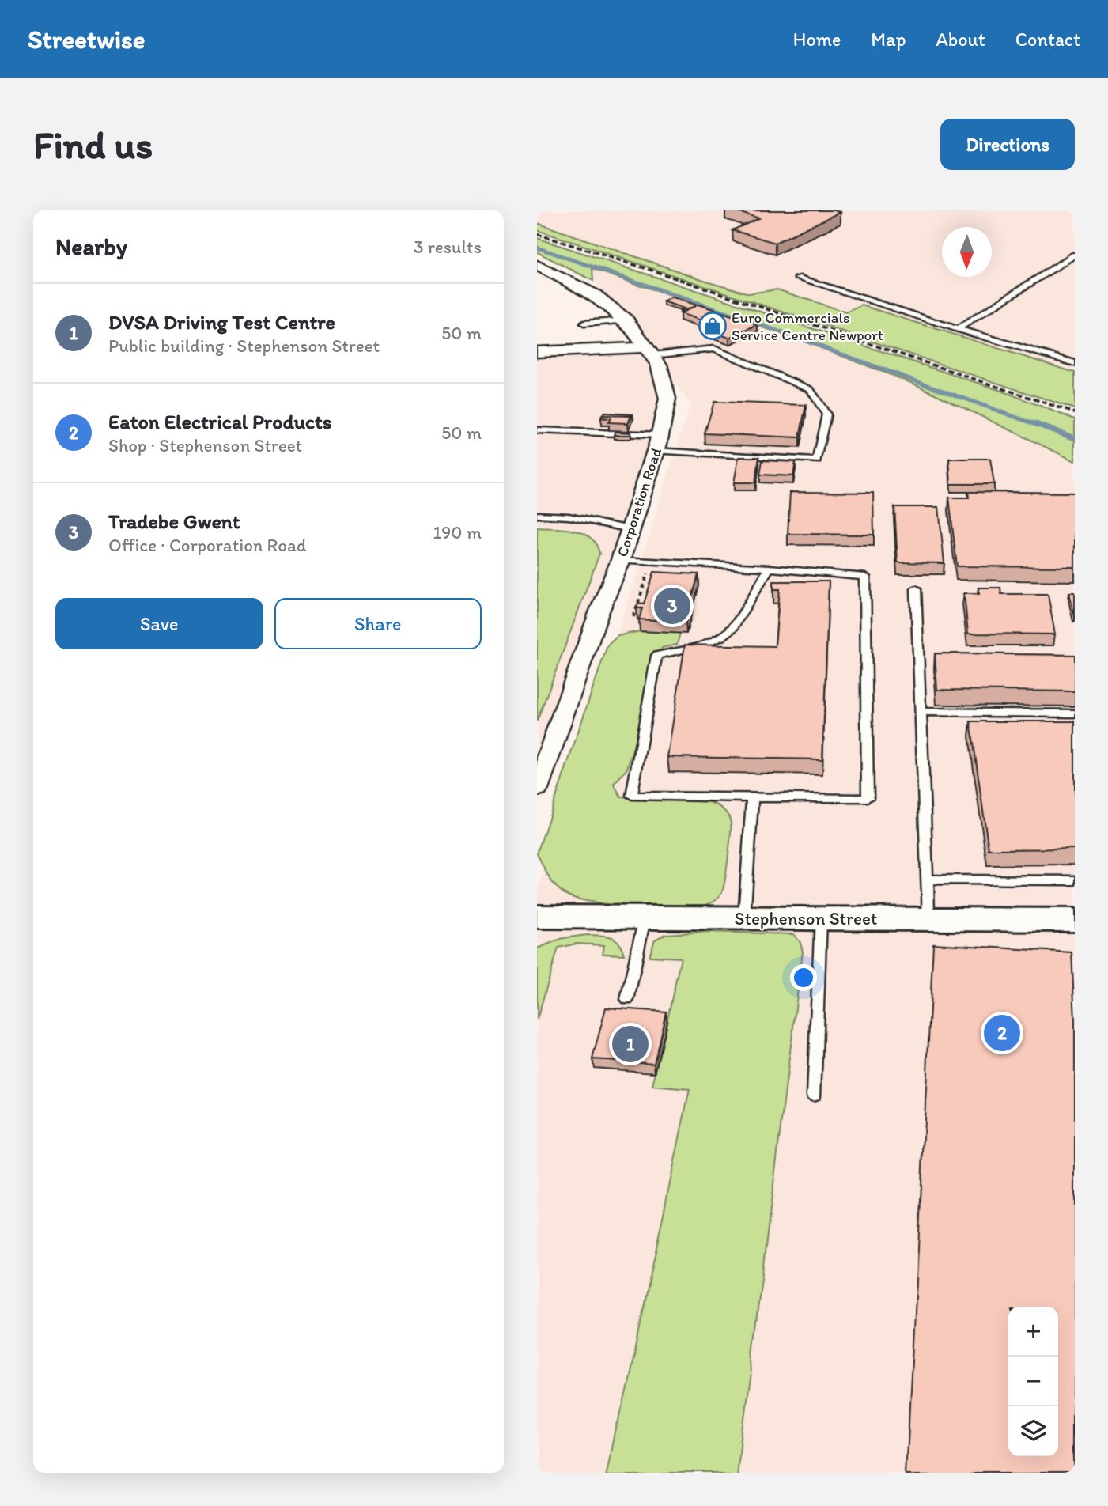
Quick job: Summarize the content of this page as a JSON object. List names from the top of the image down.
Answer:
{
  "streets": {
    "street": ["Corporation Road", "Stephenson Street"]
  },
  "places": {
    "shop": ["Euro Commercials Service Centre Newport"]
  },
  "north": "bottom",
  "page": {
    "header": "Streetwise",
    "nav": [
      "Home",
      "Map",
      "About",
      "Contact"
    ],
    "buttons": [
      "Directions",
      ["Save", "Share"]
    ],
    "title": "Find us",
    "heading": ["Nearby", "3 results"],
    "list": [
      {
        "mark": "1",
        "name": "DVSA Driving Test Centre",
        "note": "Public building · Stephenson Street",
        "value": "50 m"
      },
      {
        "mark": "2",
        "name": "Eaton Electrical Products",
        "note": "Shop · Stephenson Street",
        "value": "50 m"
      },
      {
        "mark": "3",
        "name": "Tradebe Gwent",
        "note": "Office · Corporation Road",
        "value": "190 m"
      }
    ],
    "pins": ["3", "2", "1"],
    "map_buttons": ["+", "−"]
  }
}
